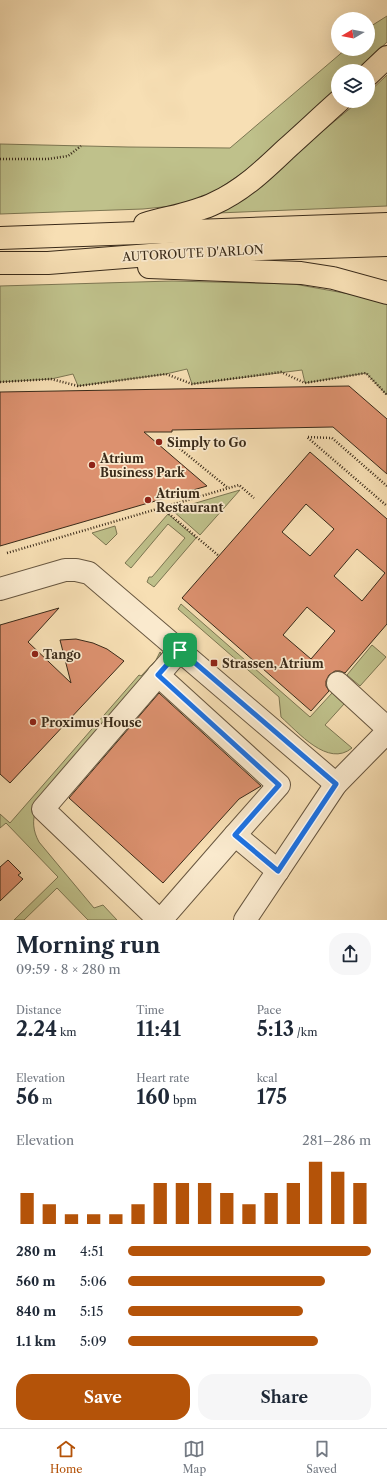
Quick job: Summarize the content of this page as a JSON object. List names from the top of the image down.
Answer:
{
  "streets": {
    "highway": ["AUTOROUTE D'ARLON"]
  },
  "places": {
    "other": [
      "Simply to Go",
      "Atrium Business Park",
      "Atrium Restaurant",
      "Tango",
      "Proximus House"
    ],
    "transit": ["Strassen, Atrium"]
  },
  "north": "left",
  "page": {
    "heading": ["Morning run", "09:59 · 8 × 280 m"],
    "stats": [
      ["Distance", "2.24 km"],
      ["Time", "11:41"],
      ["Pace", "5:13 /km"],
      ["Elevation", "56 m"],
      ["Heart rate", "160 bpm"],
      ["kcal", "175"]
    ],
    "chart": ["Elevation", "281–286 m"],
    "list": [
      {
        "name": "280 m",
        "note": "4:51"
      },
      {
        "name": "560 m",
        "note": "5:06"
      },
      {
        "name": "840 m",
        "note": "5:15"
      },
      {
        "name": "1.1 km",
        "note": "5:09"
      }
    ],
    "buttons": ["Save", "Share"],
    "tabs": ["Home", "Map", "Saved"]
  }
}
